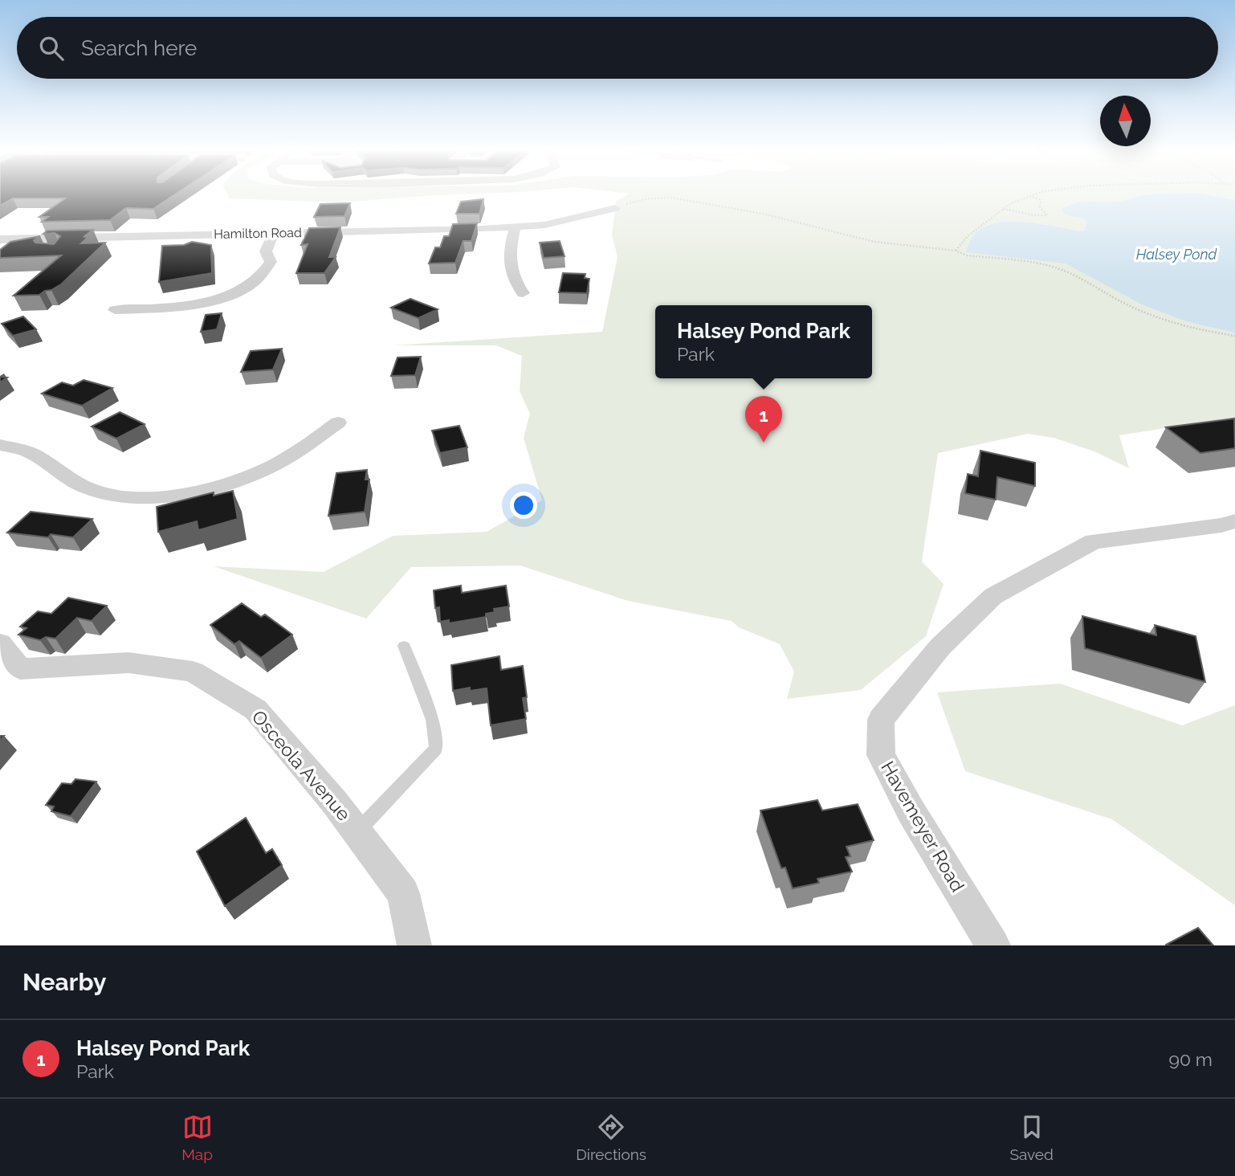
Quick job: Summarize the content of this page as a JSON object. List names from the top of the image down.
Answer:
{
  "streets": {
    "street": ["Hamilton Road", "Osceola Avenue", "Havemeyer Road"]
  },
  "water": ["Halsey Pond"],
  "north": "top",
  "page": {
    "search": "Search here",
    "popup": ["Halsey Pond Park", "Park"],
    "pins": "1",
    "heading": "Nearby",
    "list": [
      {
        "mark": "1",
        "name": "Halsey Pond Park",
        "note": "Park",
        "value": "90 m"
      }
    ],
    "nav": ["Map", "Directions", "Saved"]
  }
}
